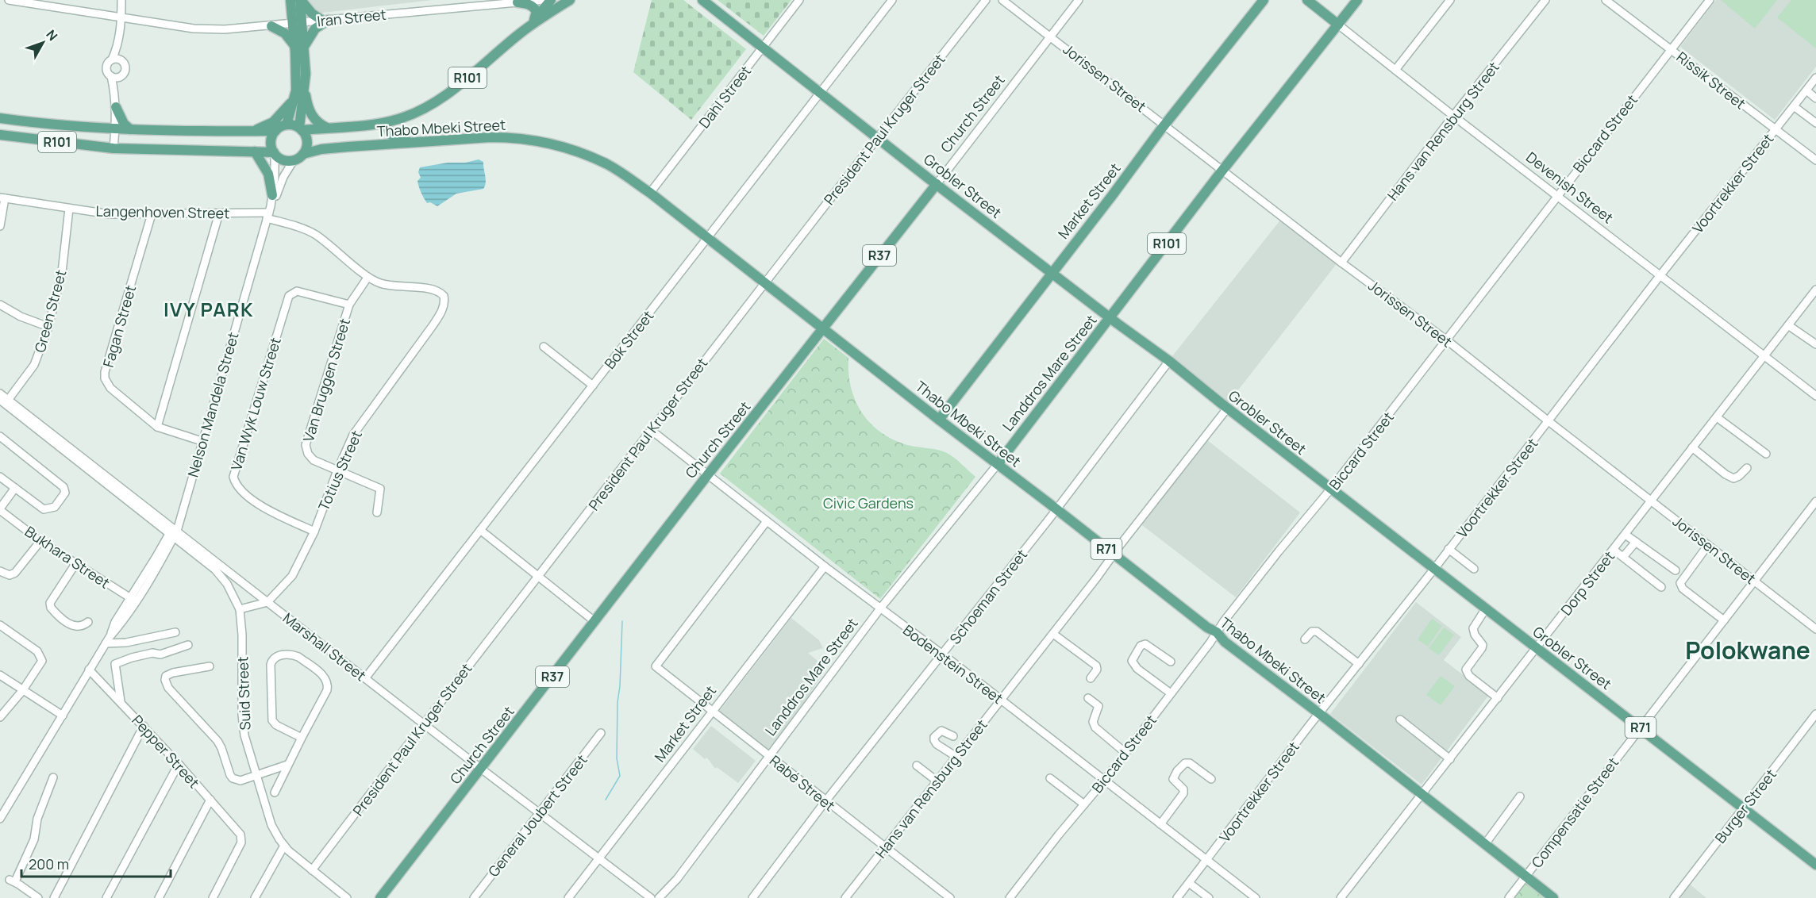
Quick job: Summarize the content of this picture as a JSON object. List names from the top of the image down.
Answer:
{
  "streets": {
    "main road": [
      "R101",
      "Church Street",
      "Thabo Mbeki Street",
      "Grobler Street",
      "Devenish Street",
      "Market Street",
      "R37",
      "Landdros Mare Street",
      "R71"
    ],
    "street": [
      "Iran Street",
      "Jorissen Street",
      "Rissik Street",
      "Dahl Street",
      "President Paul Kruger Street",
      "Hans van Rensburg Street",
      "Biccard Street",
      "Voortrekker Street",
      "Langenhoven Street",
      "Green Street",
      "Fagan Street",
      "Bok Street",
      "Van Bruggen Street",
      "Van Wyk Louw Street",
      "Nelson Mandela Street",
      "Totius Street",
      "Bukhara Street",
      "Dorp Street",
      "Schoeman Street",
      "Marshall Street",
      "Bodenstein Street",
      "Suid Street",
      "Pepper Street",
      "Rabé Street",
      "Burger Street",
      "Compensatie Street",
      "General Joubert Street"
    ]
  },
  "crossings": [
    ["R101", "Thabo Mbeki Street"],
    ["R101", "Nelson Mandela Street"],
    ["Jorissen Street", "Church Street"],
    ["Jorissen Street", "Hans van Rensburg Street"],
    ["Jorissen Street", "Biccard Street"],
    ["Jorissen Street", "Voortrekker Street"],
    ["Jorissen Street", "Market Street"],
    ["Jorissen Street", "Landdros Mare Street"],
    ["Jorissen Street", "Dorp Street"],
    ["Jorissen Street", "Compensatie Street"],
    ["Rissik Street", "Biccard Street"],
    ["Rissik Street", "Voortrekker Street"],
    ["Dahl Street", "Thabo Mbeki Street"],
    ["Dahl Street", "Grobler Street"],
    ["Church Street", "Thabo Mbeki Street"],
    ["Church Street", "Grobler Street"],
    ["Church Street", "Marshall Street"],
    ["Church Street", "Bodenstein Street"],
    ["Thabo Mbeki Street", "President Paul Kruger Street"],
    ["Thabo Mbeki Street", "Hans van Rensburg Street"],
    ["Thabo Mbeki Street", "Biccard Street"],
    ["Thabo Mbeki Street", "Voortrekker Street"],
    ["Thabo Mbeki Street", "Market Street"],
    ["Thabo Mbeki Street", "Bok Street"],
    ["Thabo Mbeki Street", "Landdros Mare Street"],
    ["Thabo Mbeki Street", "Nelson Mandela Street"],
    ["Thabo Mbeki Street", "Dorp Street"],
    ["Thabo Mbeki Street", "Schoeman Street"],
    ["Thabo Mbeki Street", "Compensatie Street"],
    ["President Paul Kruger Street", "Grobler Street"],
    ["President Paul Kruger Street", "Marshall Street"],
    ["President Paul Kruger Street", "Bodenstein Street"],
    ["President Paul Kruger Street", "Suid Street"],
    ["Hans van Rensburg Street", "Grobler Street"],
    ["Hans van Rensburg Street", "Devenish Street"],
    ["Hans van Rensburg Street", "Bodenstein Street"],
    ["Hans van Rensburg Street", "Rabé Street"],
    ["Biccard Street", "Grobler Street"],
    ["Biccard Street", "Devenish Street"],
    ["Biccard Street", "Bodenstein Street"],
    ["Voortrekker Street", "Grobler Street"],
    ["Voortrekker Street", "Devenish Street"],
    ["Voortrekker Street", "Bodenstein Street"],
    ["Grobler Street", "Market Street"],
    ["Grobler Street", "Bok Street"],
    ["Grobler Street", "Landdros Mare Street"],
    ["Grobler Street", "Dorp Street"],
    ["Grobler Street", "Schoeman Street"],
    ["Grobler Street", "Burger Street"],
    ["Grobler Street", "Compensatie Street"],
    ["Devenish Street", "Landdros Mare Street"],
    ["Devenish Street", "Dorp Street"],
    ["Market Street", "Marshall Street"],
    ["Market Street", "Bodenstein Street"],
    ["Market Street", "Rabé Street"],
    ["Langenhoven Street", "Green Street"],
    ["Langenhoven Street", "Fagan Street"],
    ["Langenhoven Street", "Van Bruggen Street"],
    ["Langenhoven Street", "Nelson Mandela Street"],
    ["Langenhoven Street", "Totius Street"],
    ["Green Street", "Marshall Street"],
    ["Fagan Street", "Nelson Mandela Street"],
    ["Bok Street", "Marshall Street"],
    ["Landdros Mare Street", "Bodenstein Street"],
    ["Landdros Mare Street", "Rabé Street"],
    ["Van Bruggen Street", "Van Wyk Louw Street"],
    ["Van Bruggen Street", "Totius Street"],
    ["Van Wyk Louw Street", "Totius Street"],
    ["Nelson Mandela Street", "Bukhara Street"],
    ["Nelson Mandela Street", "Marshall Street"],
    ["Nelson Mandela Street", "Suid Street"],
    ["Nelson Mandela Street", "Pepper Street"],
    ["Totius Street", "Marshall Street"],
    ["Schoeman Street", "Bodenstein Street"],
    ["Schoeman Street", "Rabé Street"],
    ["Marshall Street", "Suid Street"],
    ["Marshall Street", "General Joubert Street"],
    ["Bodenstein Street", "Rabé Street"]
  ],
  "districts": ["IVY PARK", "Polokwane"],
  "parks": ["Civic Gardens"],
  "scale_bar": "200 m",
  "north": "top right"
}
